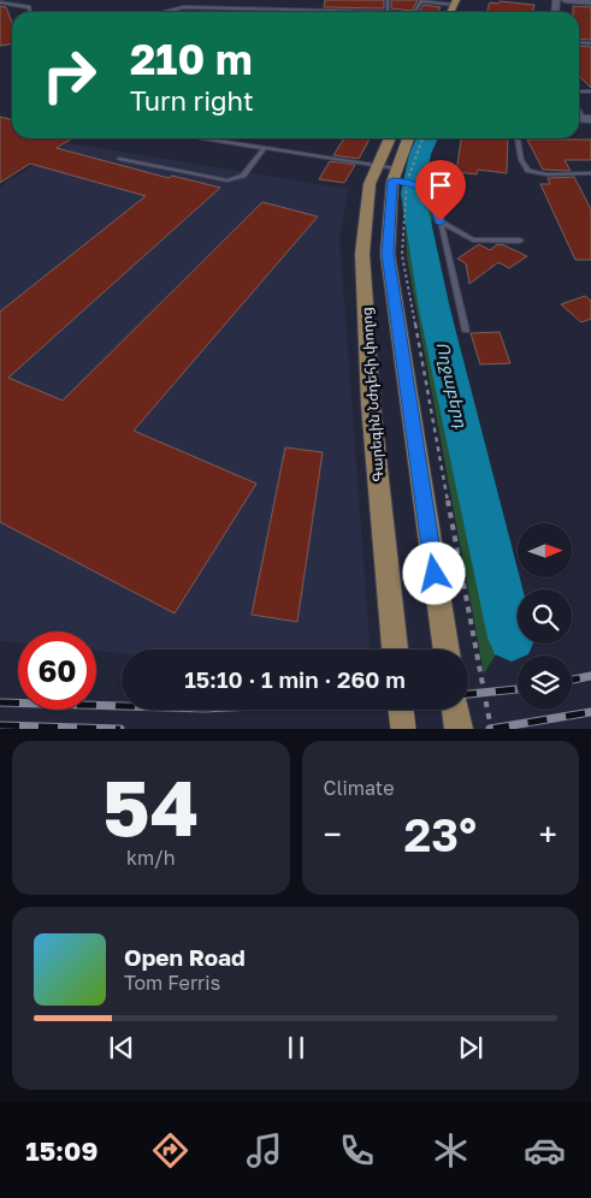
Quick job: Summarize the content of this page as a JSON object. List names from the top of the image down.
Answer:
{
  "streets": {
    "main road": ["Գարեգին Նժդեհի փողոց"]
  },
  "water": ["Ողջաբերդ"],
  "north": "right",
  "page": {
    "turn": ["210 m", "Turn right"],
    "limit": "60",
    "trip": "15:10 · 1 min · 260 m",
    "tile": [
      ["54", "km/h"],
      "Climate"
    ],
    "heat": ["−", "23°", "+"],
    "song": ["Open Road", "Tom Ferris"],
    "tabs": "15:09"
  }
}
